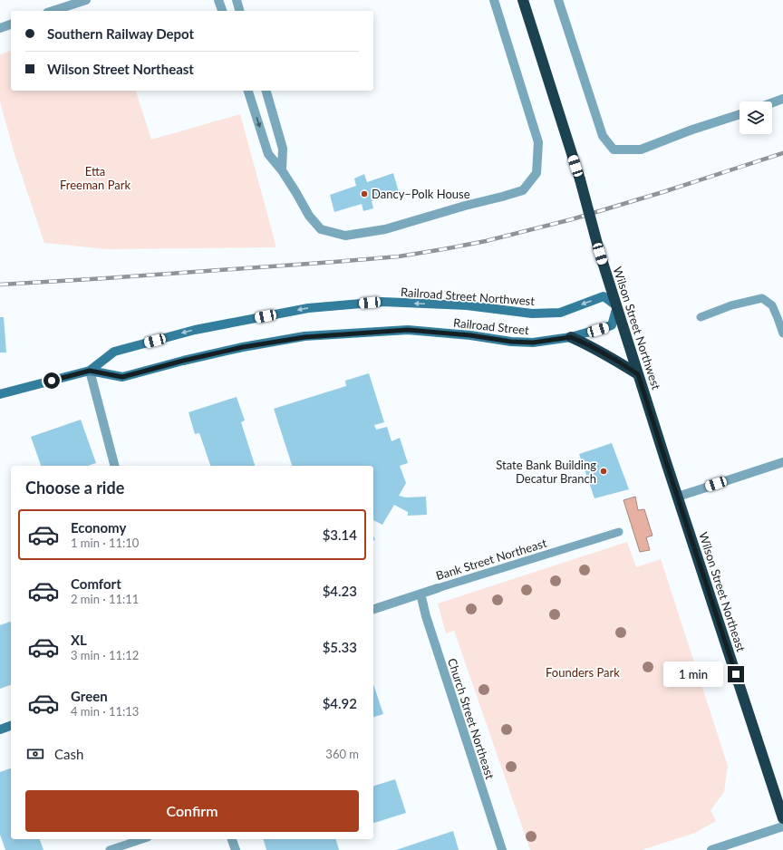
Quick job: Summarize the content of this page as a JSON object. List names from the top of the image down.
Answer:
{
  "streets": {
    "highway": ["Wilson Street Northwest", "Wilson Street Northeast"],
    "street": [
      "Railroad Street Northwest",
      "Railroad Street",
      "Bank Street Northeast",
      "Church Street Northeast"
    ]
  },
  "crossings": [
    ["Railroad Street Northwest", "Railroad Street"],
    ["Railroad Street Northwest", "Wilson Street Northwest"],
    ["Railroad Street", "Wilson Street Northwest"],
    ["Wilson Street Northwest", "Wilson Street Northeast"],
    ["Bank Street Northeast", "Church Street Northeast"]
  ],
  "one_way": ["Railroad Street Northwest"],
  "parks": ["Etta Freeman Park", "Founders Park"],
  "places": ["Dancy–Polk House", "State Bank Building Decatur Branch"],
  "page": {
    "banner": ["Southern Railway Depot", "Wilson Street Northeast"],
    "heading": "Choose a ride",
    "list": [
      {
        "name": "Economy",
        "note": "1 min · 11:10",
        "value": "$3.14"
      },
      {
        "name": "Comfort",
        "note": "2 min · 11:11",
        "value": "$4.23"
      },
      {
        "name": "XL",
        "note": "3 min · 11:12",
        "value": "$5.33"
      },
      {
        "name": "Green",
        "note": "4 min · 11:13",
        "value": "$4.92"
      }
    ],
    "bubble": "1 min",
    "pay": ["Cash", "360 m"],
    "buttons": "Confirm"
  }
}
